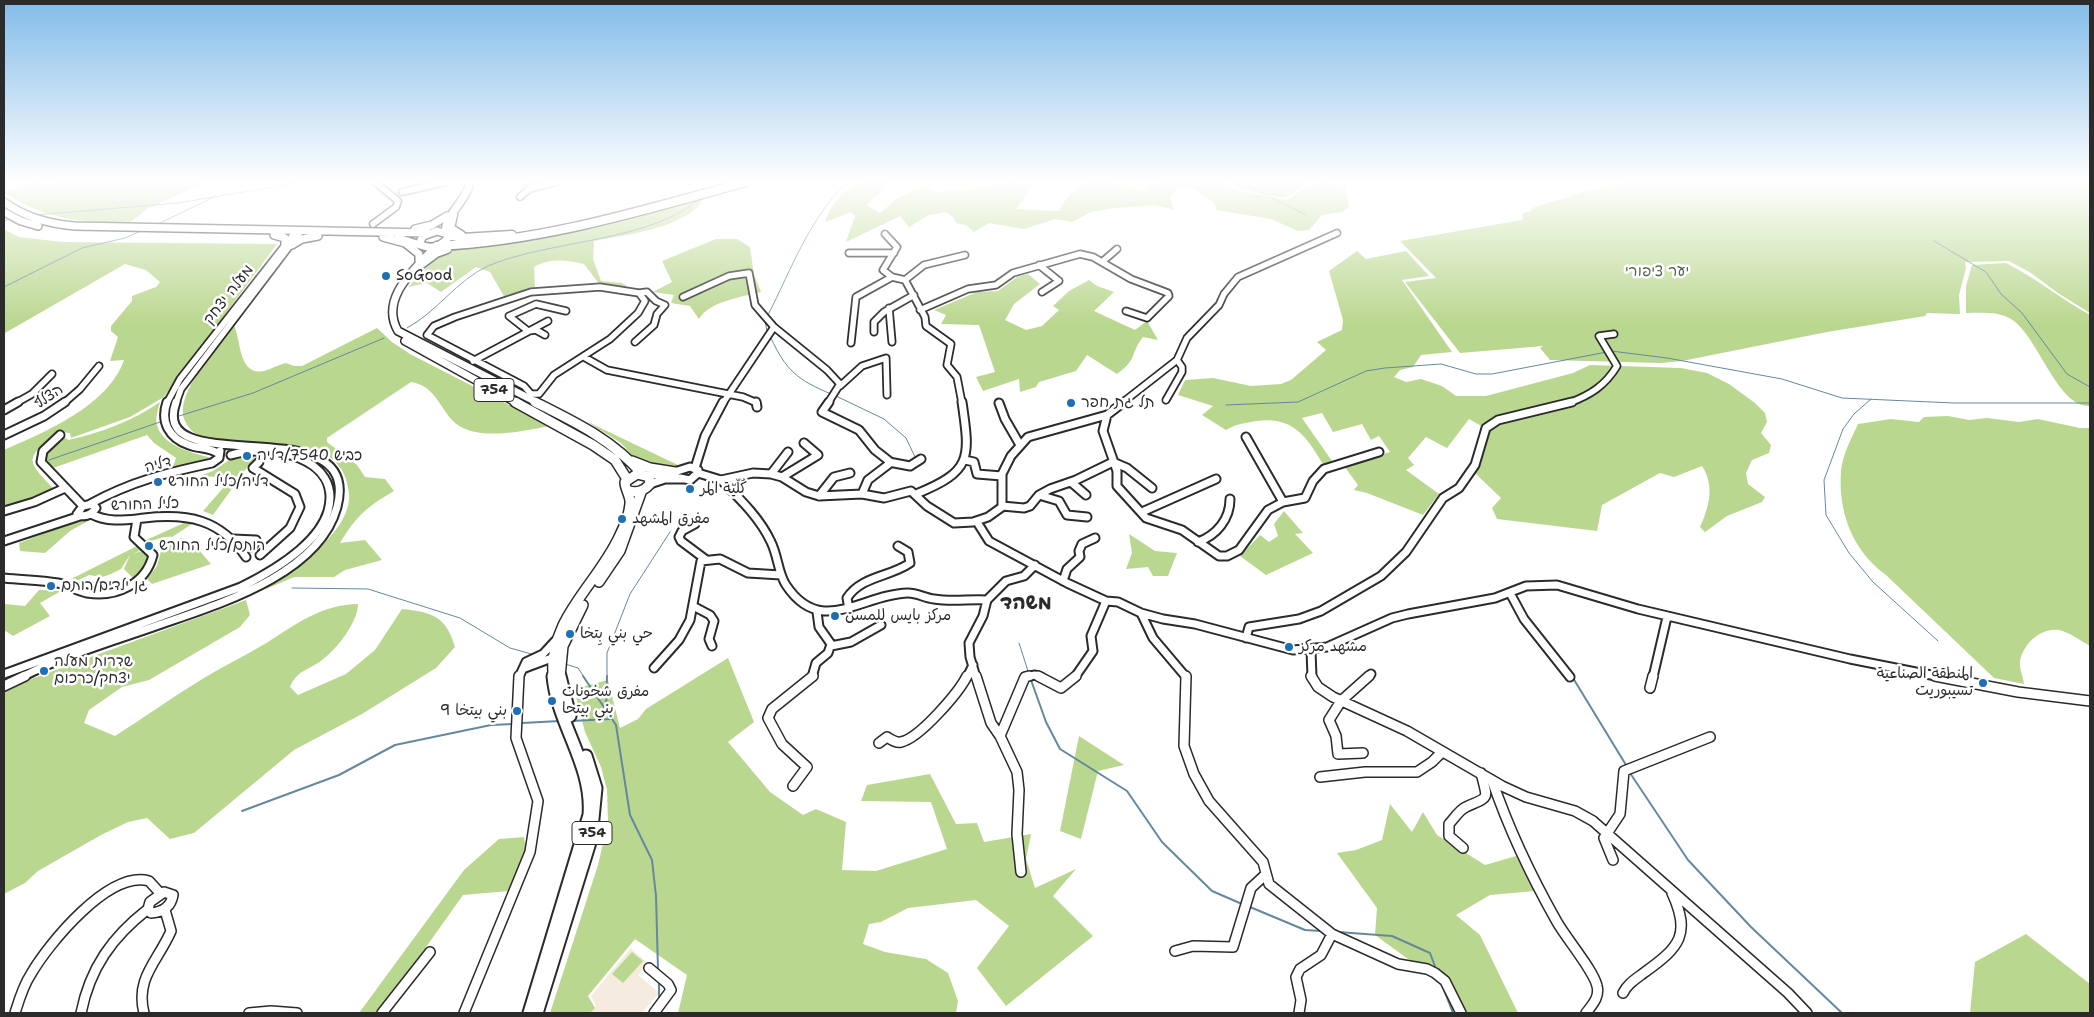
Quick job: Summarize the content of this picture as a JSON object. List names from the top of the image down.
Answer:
{
  "streets": {
    "main road": ["754"],
    "street": [
      "מעלה יצחק",
      "הצלף",
      "דליה",
      "כליל החורש"
    ]
  },
  "crossings": [
    ["מעלה יצחק", "דליה"]
  ],
  "districts": ["משהד"],
  "parks": ["יער ציפורי"],
  "places": [
    "SoGood",
    "תל גת חפר",
    "כביש 7540/דליה",
    "דליה/כליל החורש",
    "كُلّيّة المر",
    "مفرق المشهد",
    "רותם/כליל החורש",
    "גן ילדים/רותם",
    "مركز بايس للمسن",
    "حي بني بِتخا",
    "مشهد مركز",
    "שדרות מעלה יצחק/כרכום",
    "المنطقة الصناعية تسيبوريت",
    "مفرق شخونات بني بيتحا",
    "بني بيتخا 9"
  ]
}
